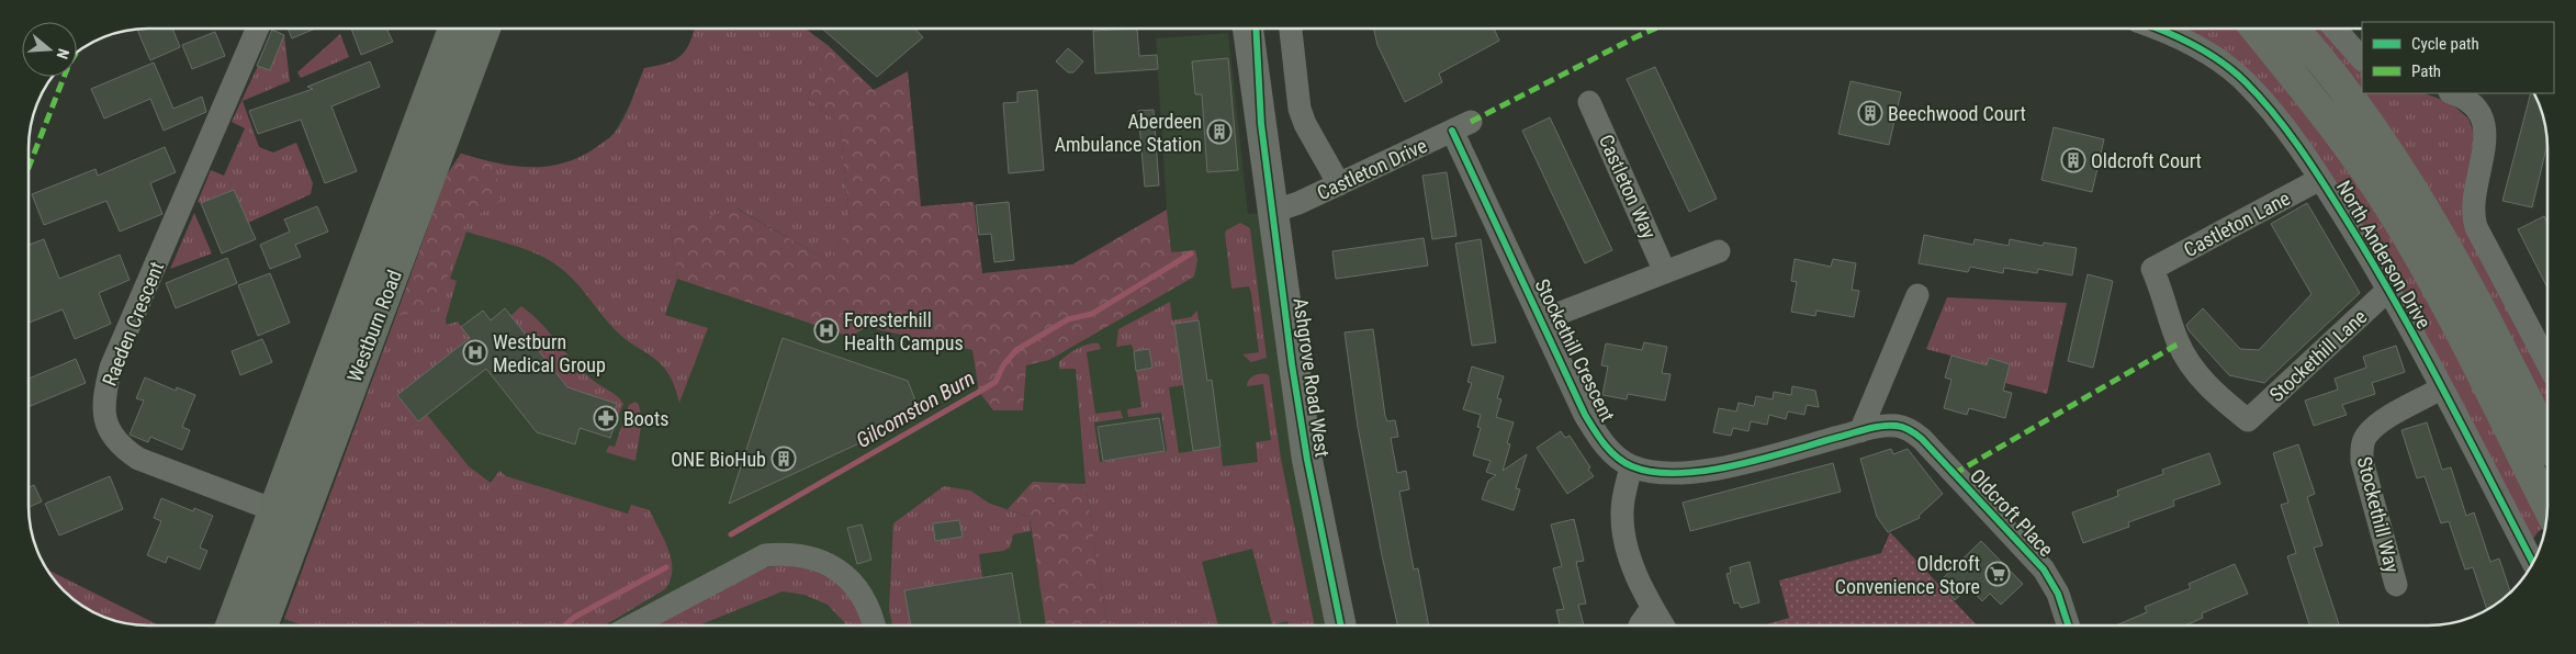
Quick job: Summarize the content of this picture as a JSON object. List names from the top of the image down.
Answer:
{
  "streets": {
    "main road": ["North Anderson Drive", "Westburn Road"],
    "street": [
      "Castleton Drive",
      "Castleton Way",
      "Castleton Lane",
      "Raeden Crescent",
      "Stockethill Crescent",
      "Stockethill Lane",
      "Ashgrove Road West",
      "Oldcroft Place",
      "Stockethill Way"
    ]
  },
  "crossings": [
    ["Castleton Drive", "Stockethill Crescent"],
    ["Castleton Drive", "Ashgrove Road West"],
    ["Castleton Lane", "North Anderson Drive"],
    ["Castleton Lane", "Stockethill Lane"],
    ["North Anderson Drive", "Stockethill Lane"],
    ["North Anderson Drive", "Stockethill Way"],
    ["Raeden Crescent", "Westburn Road"],
    ["Stockethill Crescent", "Oldcroft Place"]
  ],
  "water": ["Gilcomston Burn"],
  "places": {
    "building": [
      "Beechwood Court",
      "Aberdeen Ambulance Station",
      "Oldcroft Court",
      "ONE BioHub"
    ],
    "hospital": ["Foresterhill Health Campus", "Westburn Medical Group"],
    "pharmacy": ["Boots"],
    "supermarket": ["Oldcroft Convenience Store"]
  },
  "legend": ["Cycle path", "Path"],
  "north": "right"
}
